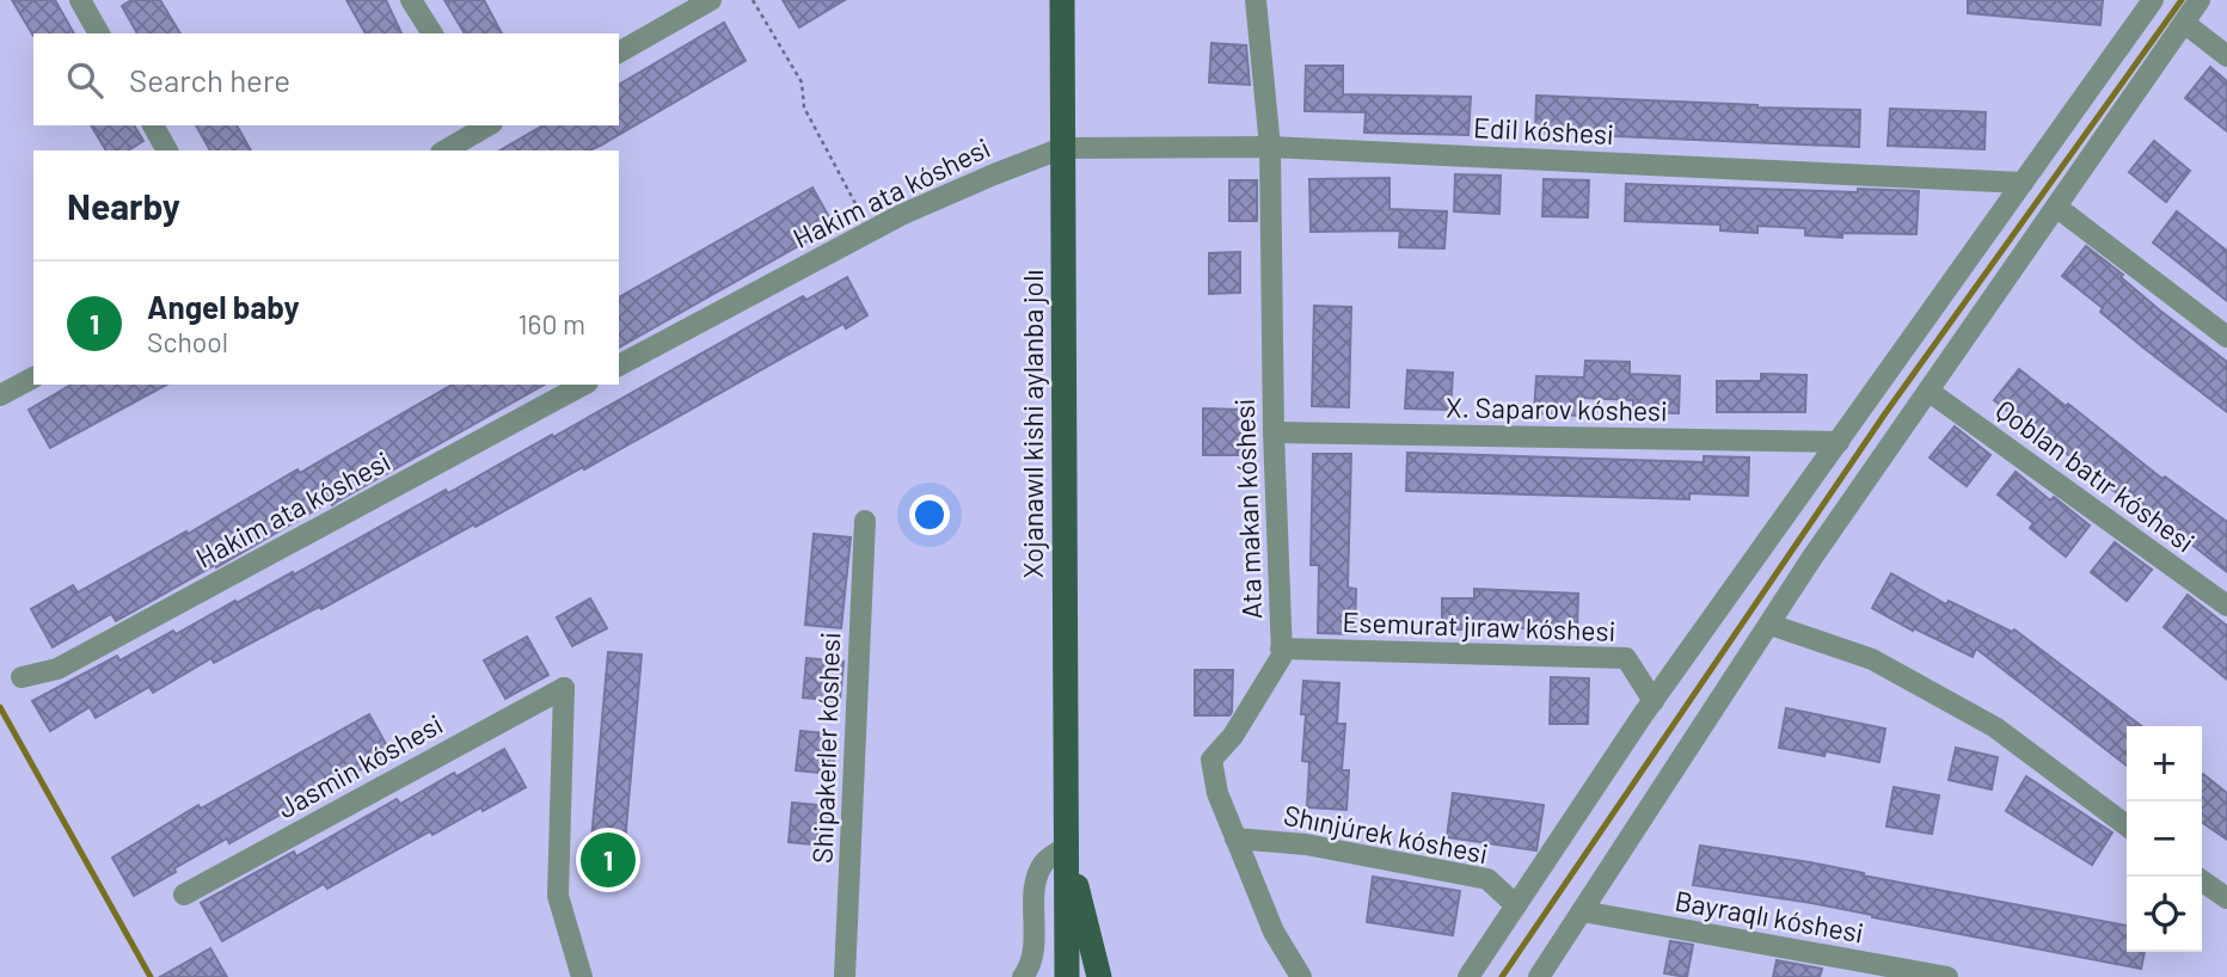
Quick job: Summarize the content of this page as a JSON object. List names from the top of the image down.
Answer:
{
  "streets": {
    "main road": ["Xojanawıl kishi aylanba jolı"],
    "street": [
      "Edil kóshesi",
      "Hakim ata kóshesi",
      "X. Saparov kóshesi",
      "Qoblan batır kóshesi",
      "Ata makan kóshesi",
      "Esemurat jıraw kóshesi",
      "Shipakerler kóshesi",
      "Jasmin kóshesi",
      "Shınjúrek kóshesi",
      "Bayraqlı kóshesi"
    ]
  },
  "crossings": [
    ["Edil kóshesi", "Hakim ata kóshesi"],
    ["Edil kóshesi", "Xojanawıl kishi aylanba jolı"],
    ["Edil kóshesi", "Ata makan kóshesi"],
    ["Hakim ata kóshesi", "Xojanawıl kishi aylanba jolı"],
    ["X. Saparov kóshesi", "Ata makan kóshesi"],
    ["Ata makan kóshesi", "Esemurat jıraw kóshesi"],
    ["Ata makan kóshesi", "Shınjúrek kóshesi"]
  ],
  "page": {
    "search": "Search here",
    "heading": "Nearby",
    "list": [
      {
        "mark": "1",
        "name": "Angel baby",
        "note": "School",
        "value": "160 m"
      }
    ],
    "map_buttons": ["+", "−"],
    "pins": "1"
  }
}
